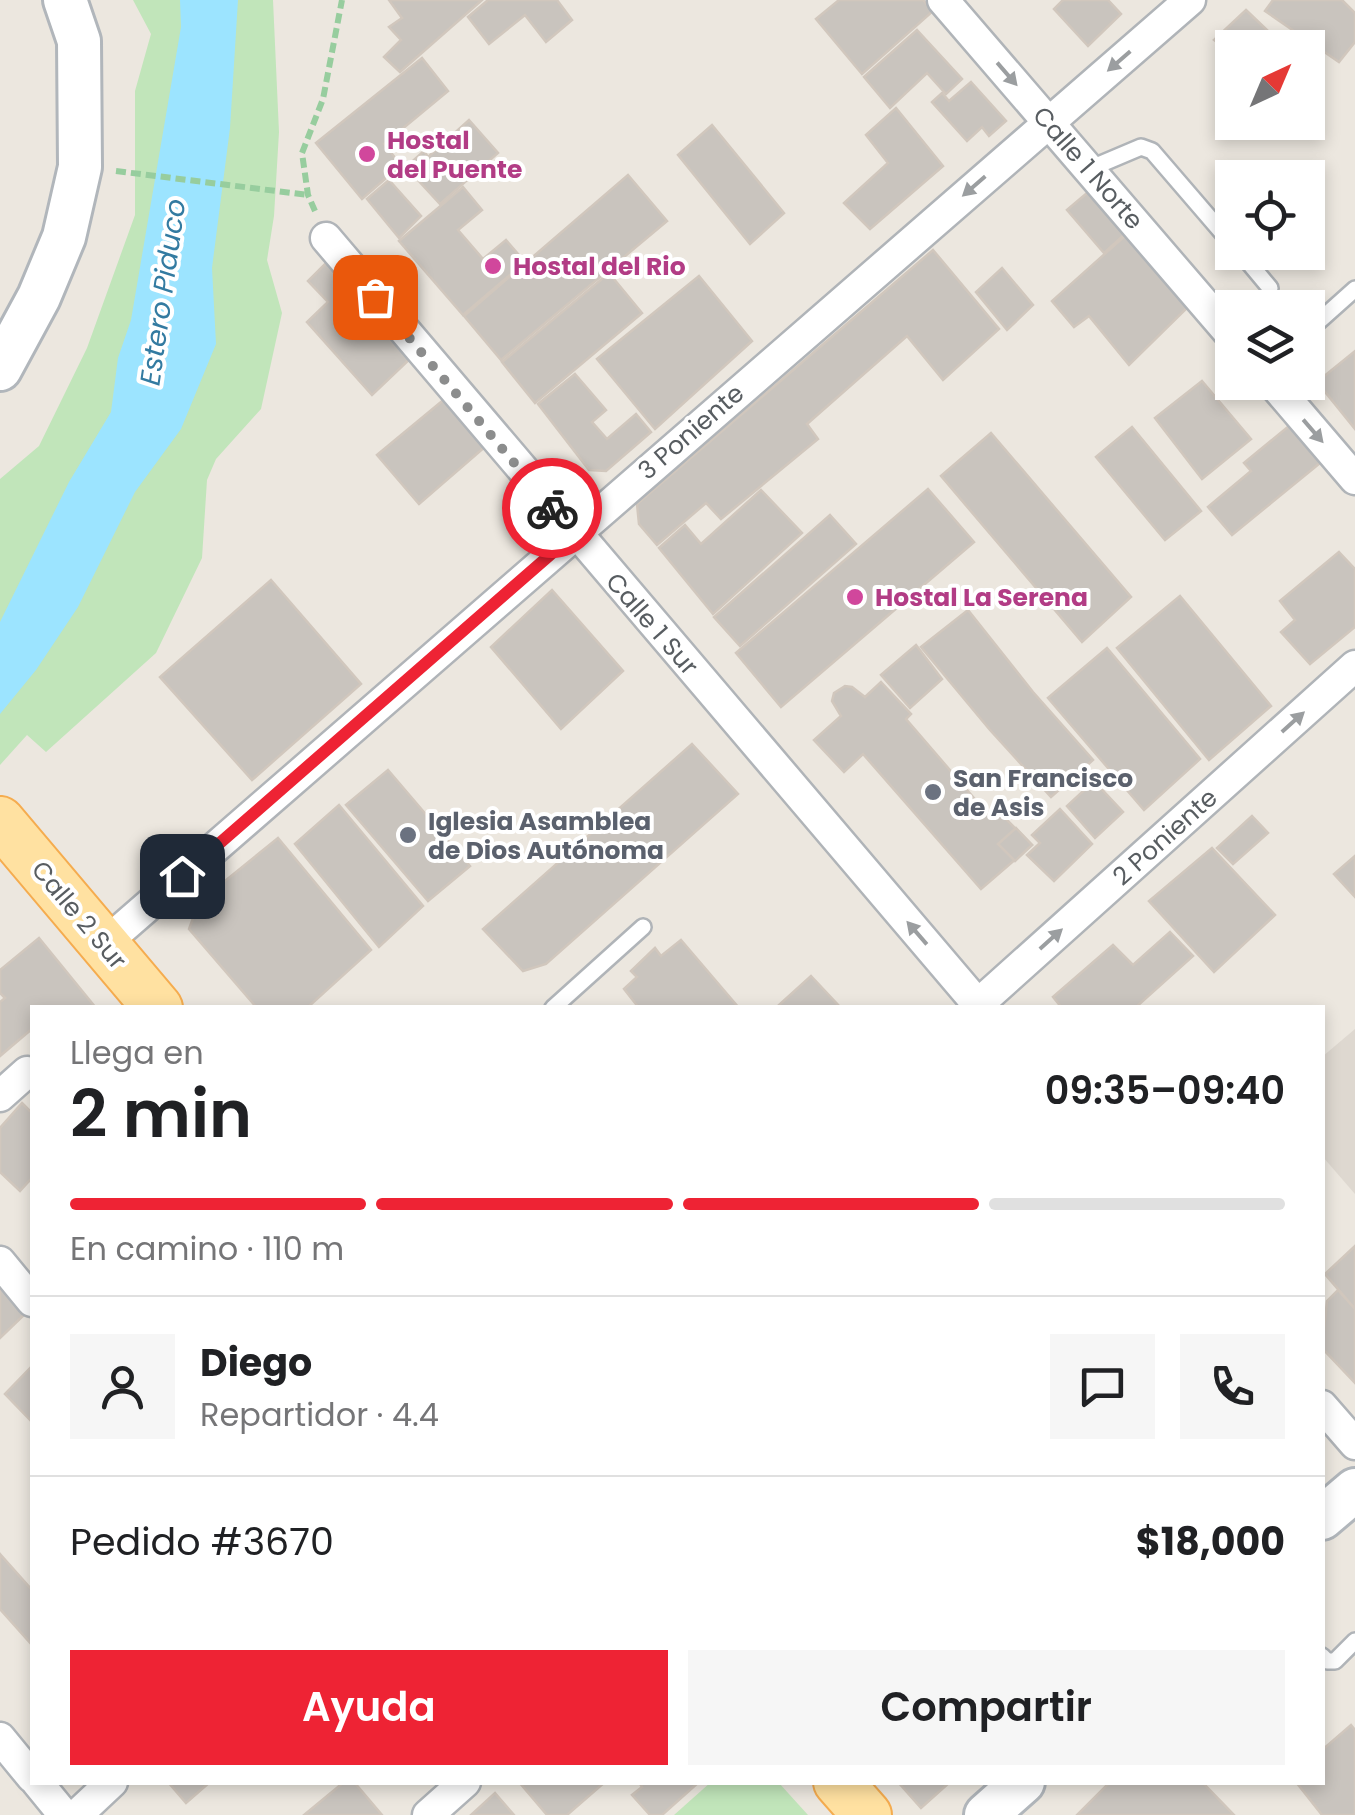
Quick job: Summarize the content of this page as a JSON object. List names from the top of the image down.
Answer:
{
  "streets": {
    "main road": ["Calle 2 Sur"],
    "street": [
      "Calle 1 Norte",
      "3 Poniente",
      "Calle 1 Sur",
      "2 Poniente"
    ]
  },
  "crossings": [
    ["Calle 1 Norte", "3 Poniente"],
    ["3 Poniente", "Calle 1 Sur"],
    ["3 Poniente", "Calle 2 Sur"]
  ],
  "one_way": [
    "Calle 1 Norte",
    "3 Poniente",
    "Calle 1 Sur",
    "2 Poniente"
  ],
  "water": ["Estero Piduco"],
  "places": [
    "Hostal del Puente",
    "Hostal del Rio",
    "Hostal La Serena",
    "San Francisco de Asis",
    "Iglesia Asamblea de Dios Autónoma"
  ],
  "north": "top right",
  "page": {
    "heading": ["2 min", "Llega en", "09:35–09:40"],
    "panel": [
      "Diego",
      "Repartidor · 4.4",
      "Pedido #3670",
      "$18,000"
    ],
    "bar": "En camino · 110 m",
    "buttons": ["Ayuda", "Compartir"]
  }
}
